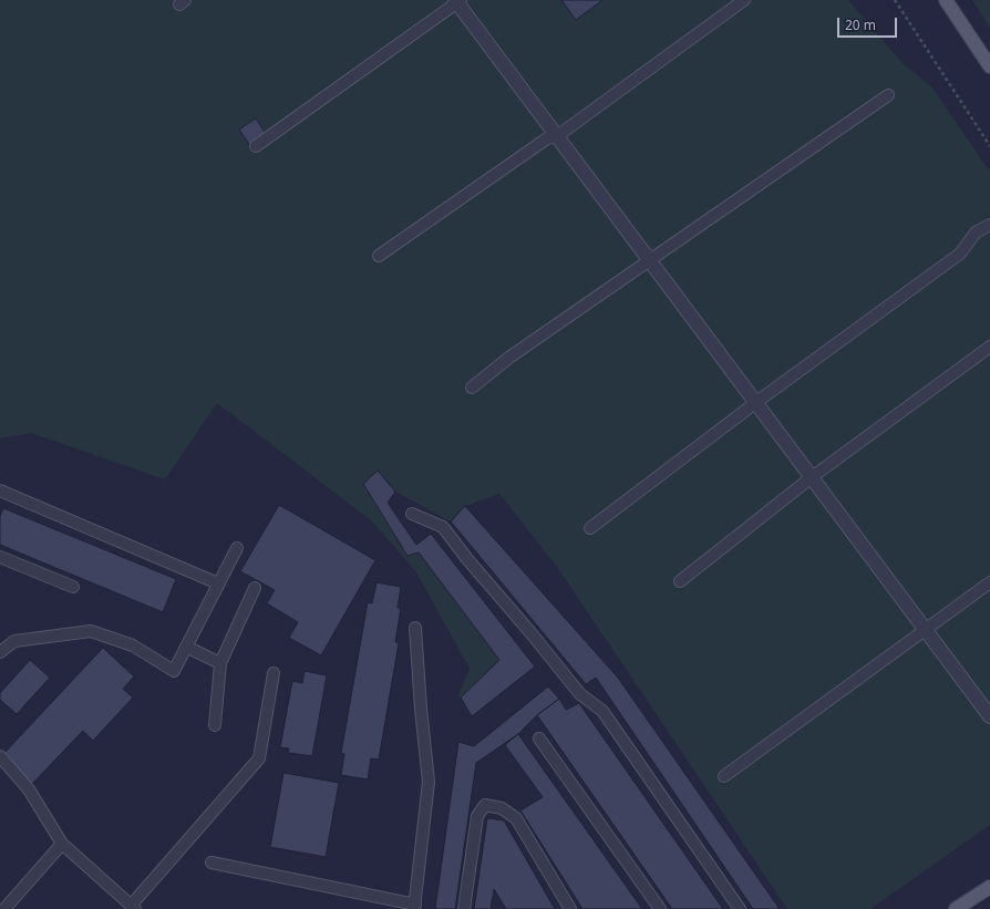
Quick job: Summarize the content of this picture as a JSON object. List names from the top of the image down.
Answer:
{
  "scale_bar": "20 m"
}
